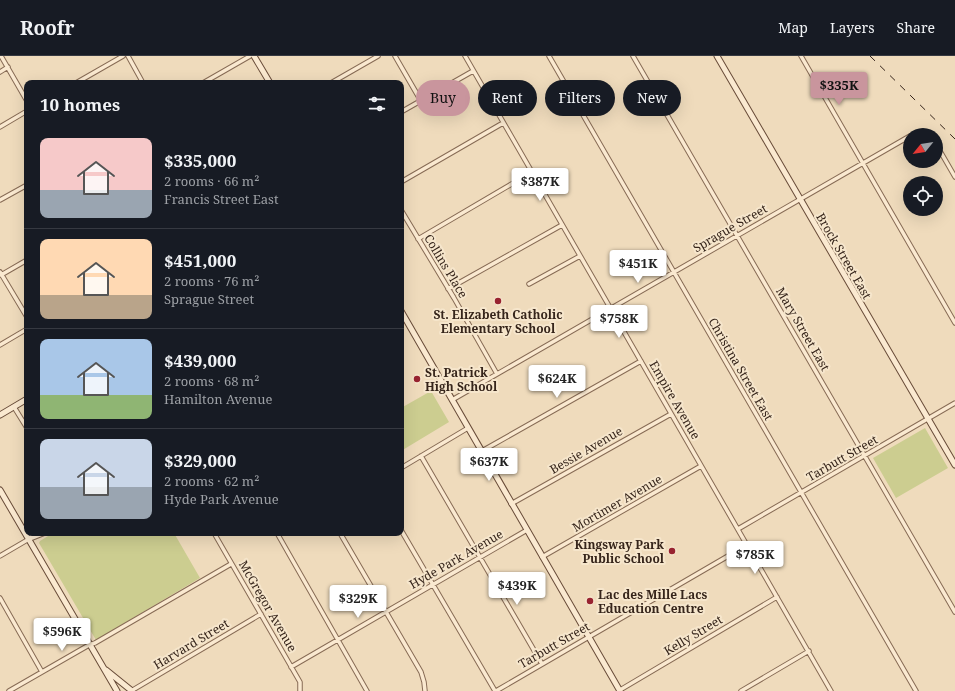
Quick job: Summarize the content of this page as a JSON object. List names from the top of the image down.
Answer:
{
  "streets": {
    "street": [
      "Sprague Street",
      "Brock Street East",
      "Collins Place",
      "Mary Street East",
      "Christina Street East",
      "Empire Avenue",
      "Bessie Avenue",
      "Tarbutt Street",
      "Mortimer Avenue",
      "Hyde Park Avenue",
      "McGregor Avenue",
      "Kelly Street",
      "Harvard Street"
    ]
  },
  "crossings": [
    ["Sprague Street", "Brock Street East"],
    ["Sprague Street", "Collins Place"],
    ["Sprague Street", "Mary Street East"],
    ["Sprague Street", "Christina Street East"],
    ["Sprague Street", "Empire Avenue"],
    ["Brock Street East", "Tarbutt Street"],
    ["Mary Street East", "Tarbutt Street"],
    ["Christina Street East", "Tarbutt Street"],
    ["Empire Avenue", "Bessie Avenue"],
    ["Empire Avenue", "Tarbutt Street"],
    ["Empire Avenue", "Mortimer Avenue"],
    ["Empire Avenue", "Kelly Street"],
    ["Hyde Park Avenue", "McGregor Avenue"],
    ["McGregor Avenue", "Harvard Street"]
  ],
  "places": [
    "St. Elizabeth Catholic Elementary School",
    "St. Patrick High School",
    "Kingsway Park Public School",
    "Lac des Mille Lacs Education Centre"
  ],
  "north": "bottom left",
  "page": {
    "header": "Roofr",
    "nav": ["Map", "Layers", "Share"],
    "price": [
      "$335K",
      "$387K",
      "$451K",
      "$758K",
      "$624K",
      "$637K",
      "$785K",
      "$439K",
      "$329K",
      "$596K"
    ],
    "chip": [
      "Buy",
      "Rent",
      "Filters",
      "New"
    ],
    "heading": "10 homes",
    "list": [
      {
        "name": "$335,000",
        "note": "2 rooms · 66 m² · Francis Street East"
      },
      {
        "name": "$451,000",
        "note": "2 rooms · 76 m² · Sprague Street"
      },
      {
        "name": "$439,000",
        "note": "2 rooms · 68 m² · Hamilton Avenue"
      },
      {
        "name": "$329,000",
        "note": "2 rooms · 62 m² · Hyde Park Avenue"
      }
    ]
  }
}
